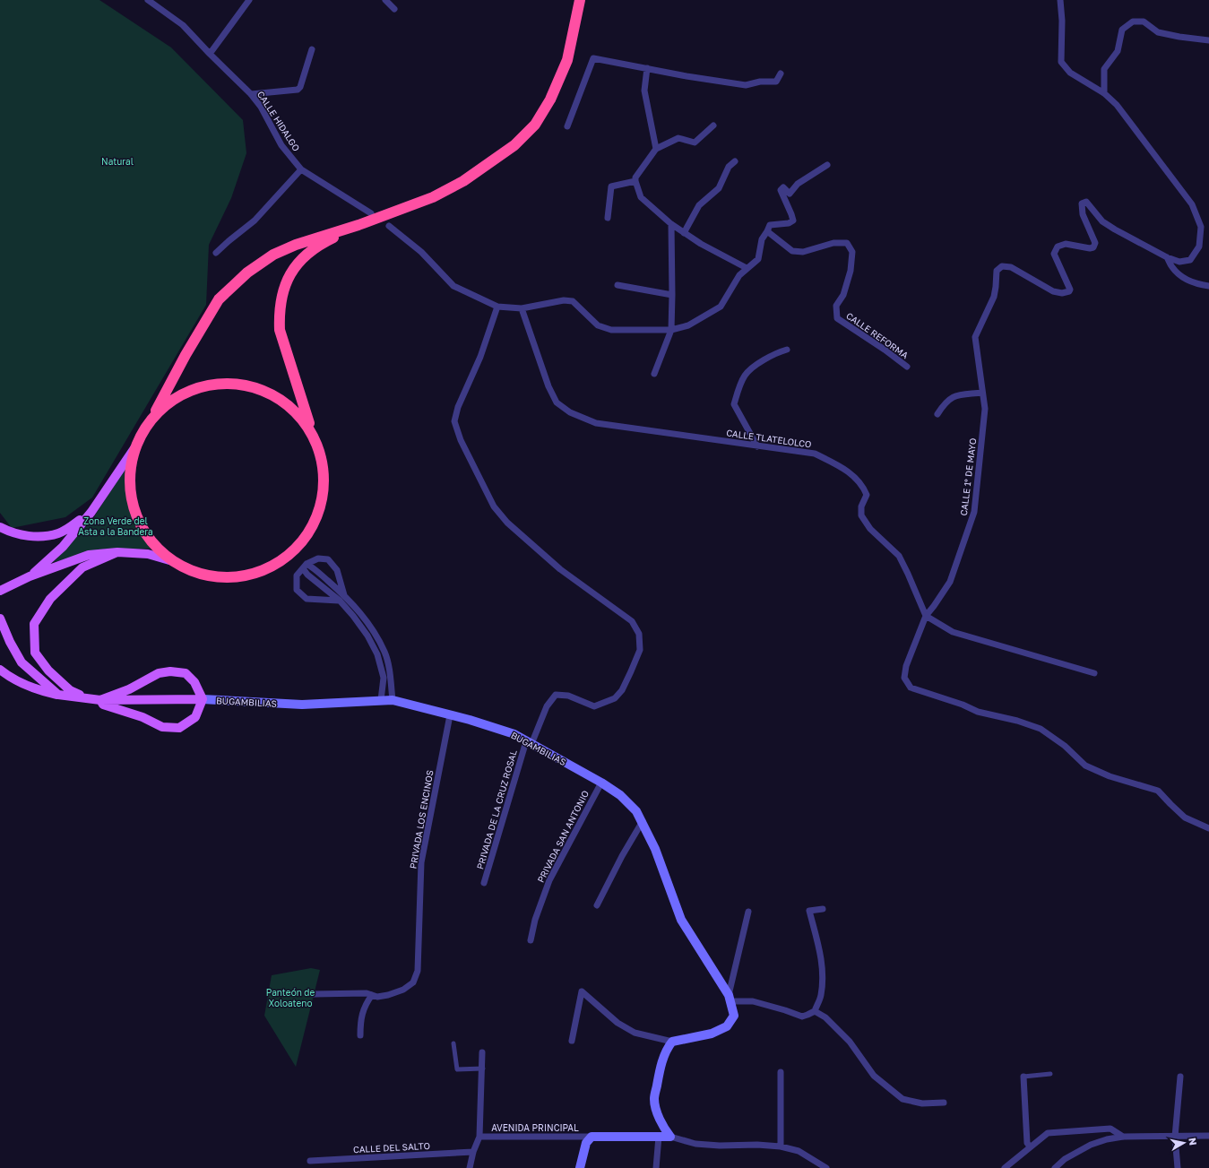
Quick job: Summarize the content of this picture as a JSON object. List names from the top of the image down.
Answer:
{
  "streets": {
    "main road": ["BUGAMBILIAS"],
    "street": [
      "CALLE HIDALGO",
      "CALLE REFORMA",
      "CALLE TLATELOLCO",
      "CALLE 1° DE MAYO",
      "PRIVADA DE LA CRUZ ROSAL",
      "PRIVADA LOS ENCINOS",
      "PRIVADA SAN ANTONIO",
      "AVENIDA PRINCIPAL",
      "CALLE DEL SALTO"
    ]
  },
  "crossings": [
    ["CALLE TLATELOLCO", "CALLE 1° DE MAYO"],
    ["BUGAMBILIAS", "PRIVADA DE LA CRUZ ROSAL"],
    ["BUGAMBILIAS", "PRIVADA LOS ENCINOS"],
    ["BUGAMBILIAS", "PRIVADA SAN ANTONIO"]
  ],
  "parks": ["Natural", "Zona Verde del Asta a la Bandera", "Panteón de Xoloateno"],
  "north": "right"
}
